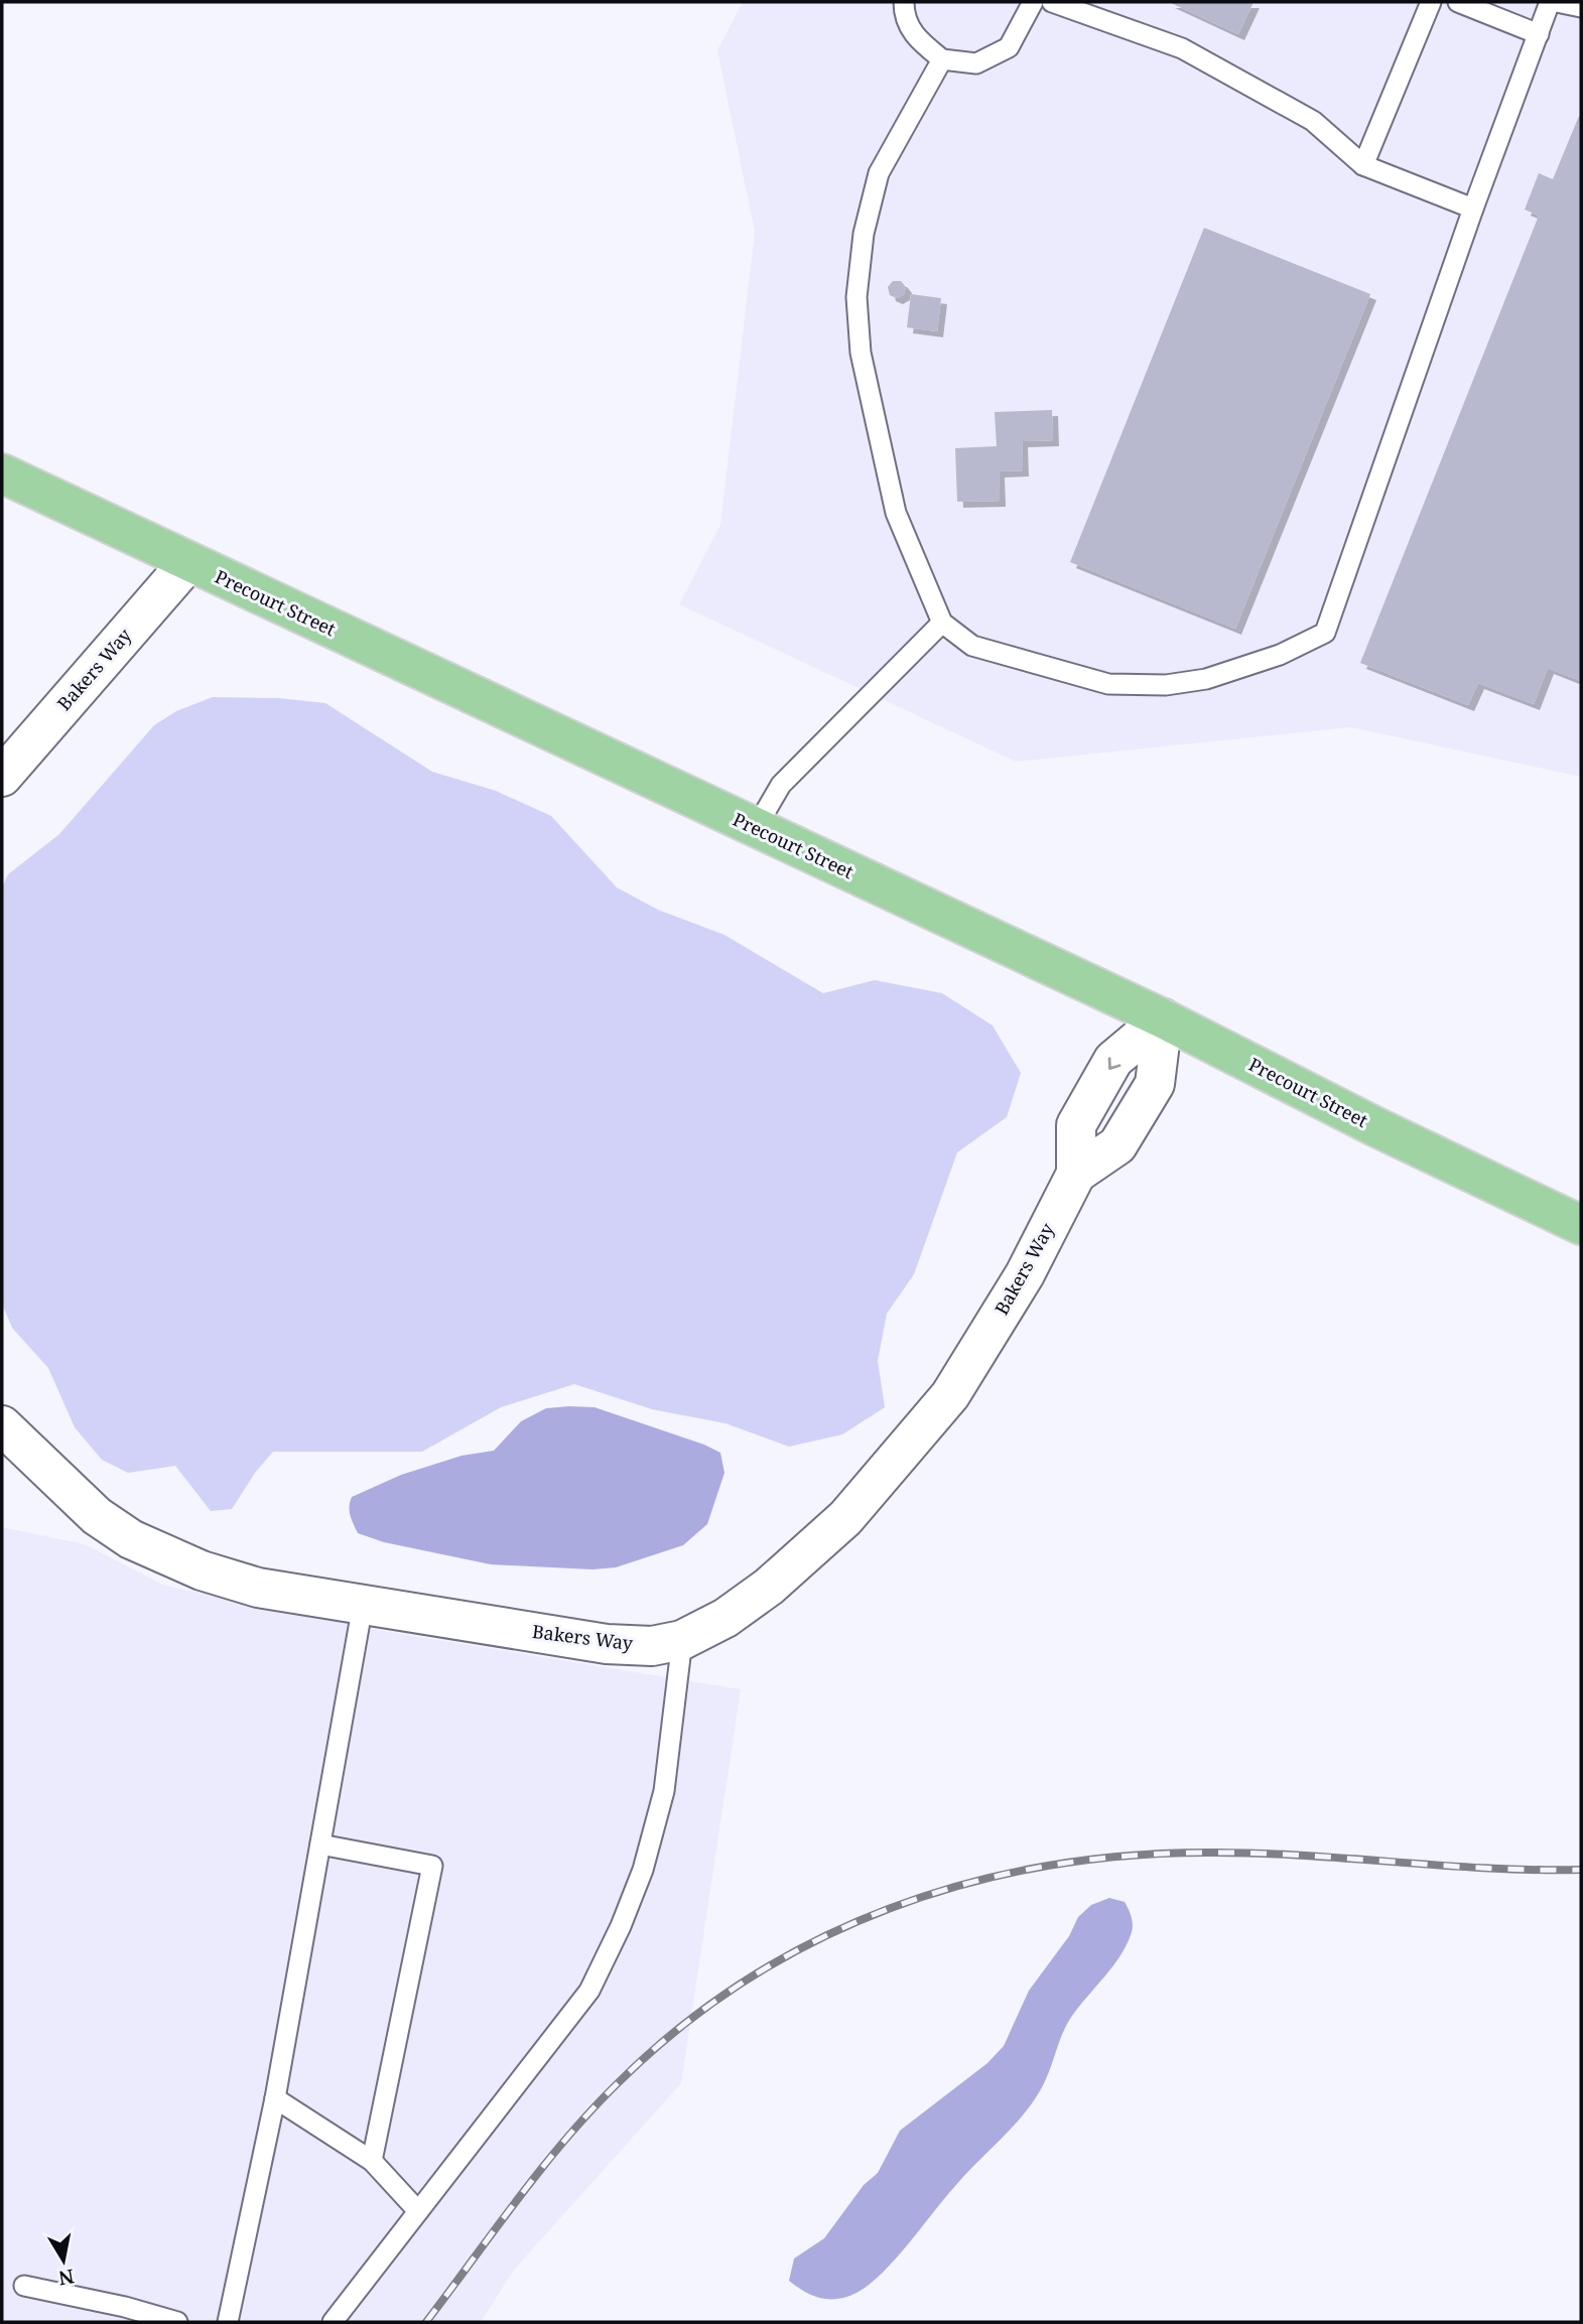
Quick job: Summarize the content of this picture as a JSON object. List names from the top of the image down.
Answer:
{
  "streets": {
    "main road": ["Precourt Street"],
    "street": ["Bakers Way"]
  },
  "crossings": [
    ["Precourt Street", "Bakers Way"]
  ],
  "north": "bottom"
}
